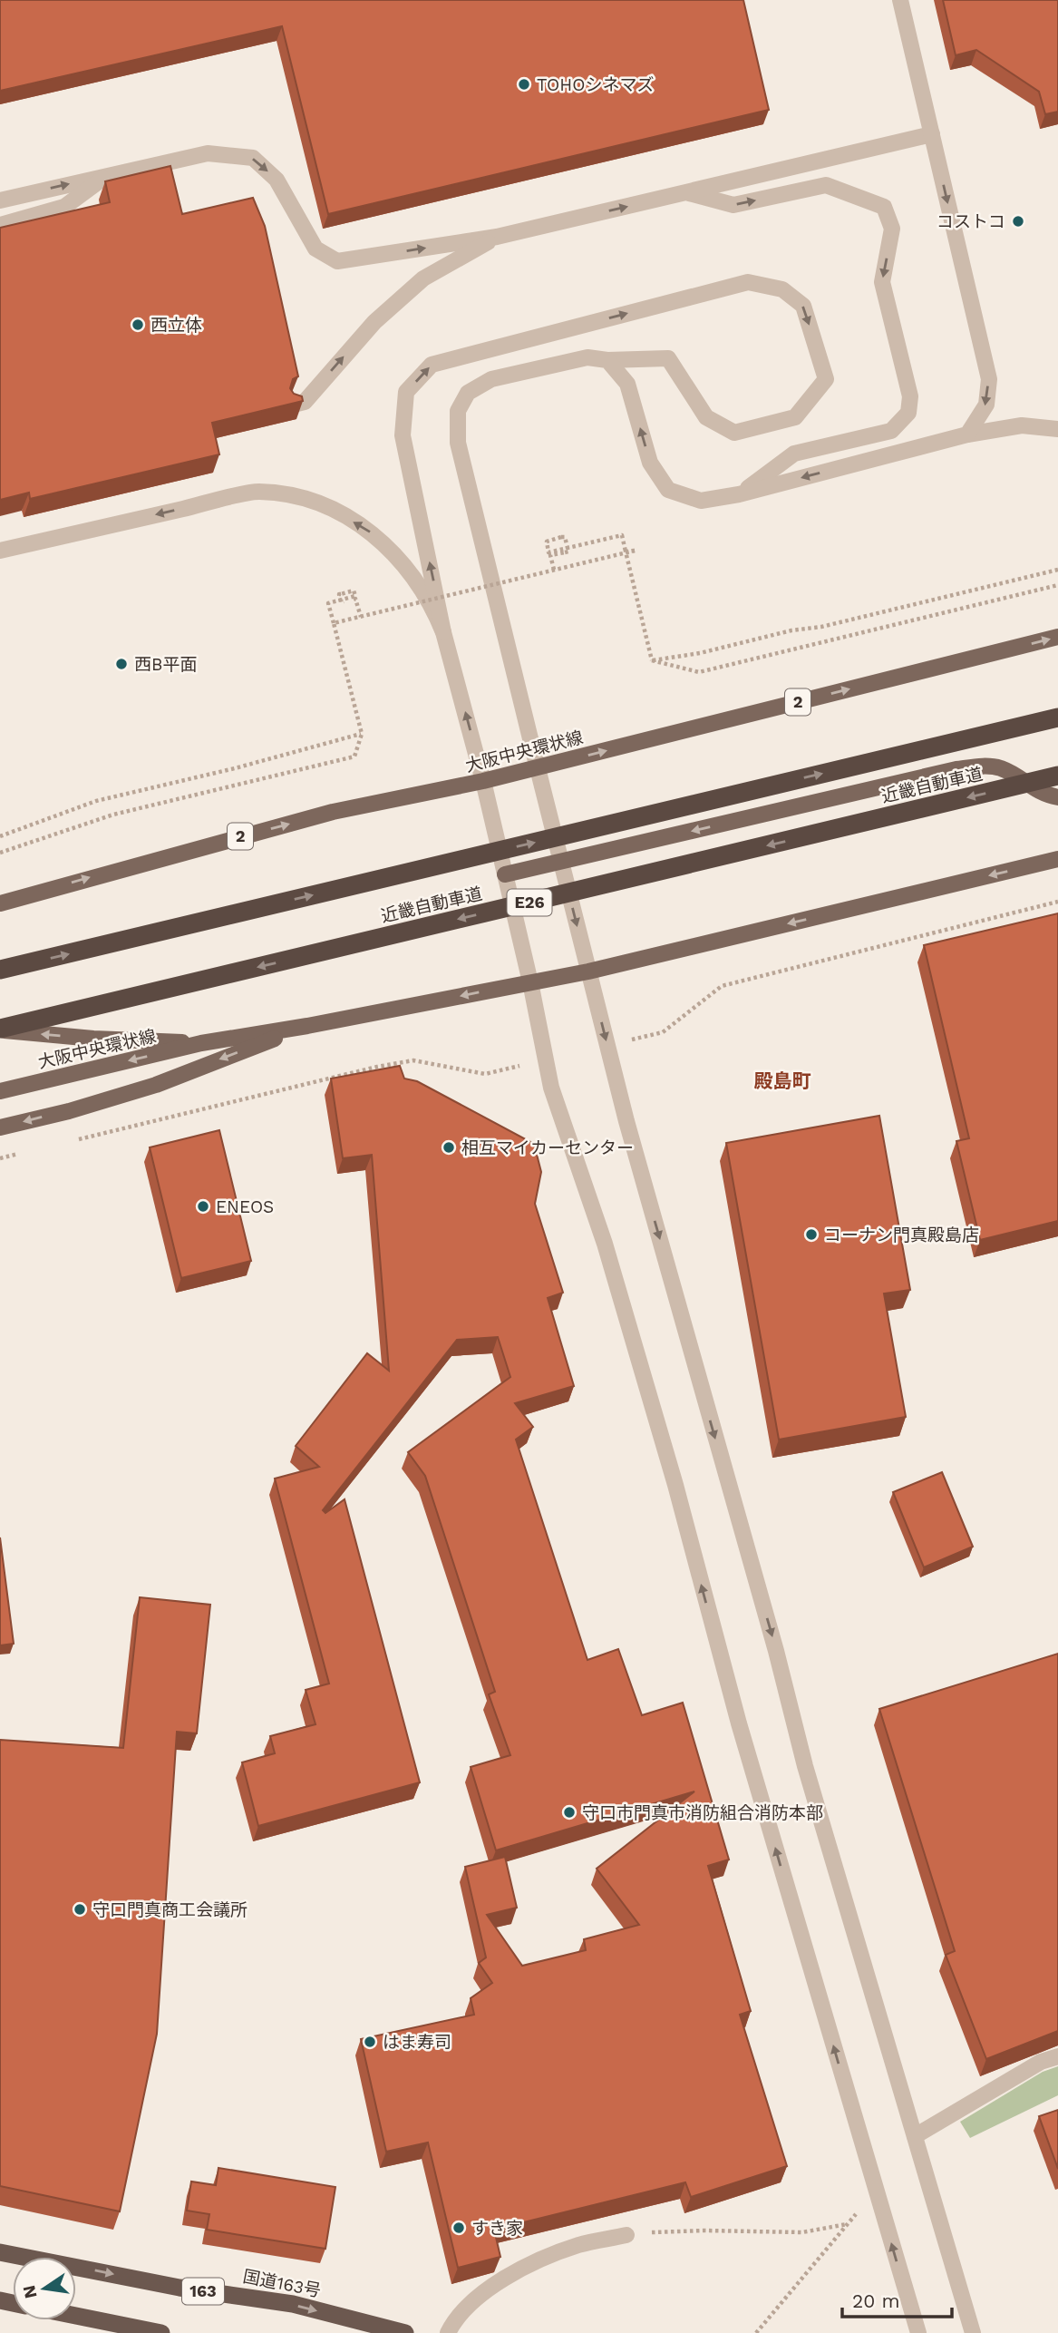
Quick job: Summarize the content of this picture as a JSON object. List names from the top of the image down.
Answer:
{
  "streets": {
    "highway": [
      "近畿自動車道",
      "E26",
      "国道163号",
      "163"
    ],
    "main road": ["2", "大阪中央環状線"]
  },
  "one_way": ["国道163号"],
  "districts": ["殿島町"],
  "places": [
    "TOHOシネマズ",
    "コストコ",
    "西立体",
    "西B平面",
    "相互マイカーセンター",
    "ENEOS",
    "コーナン門真殿島店",
    "守口市門真市消防組合消防本部",
    "守口門真商工会議所",
    "はま寿司",
    "すき家"
  ],
  "scale_bar": "20 m",
  "north": "left"
}
